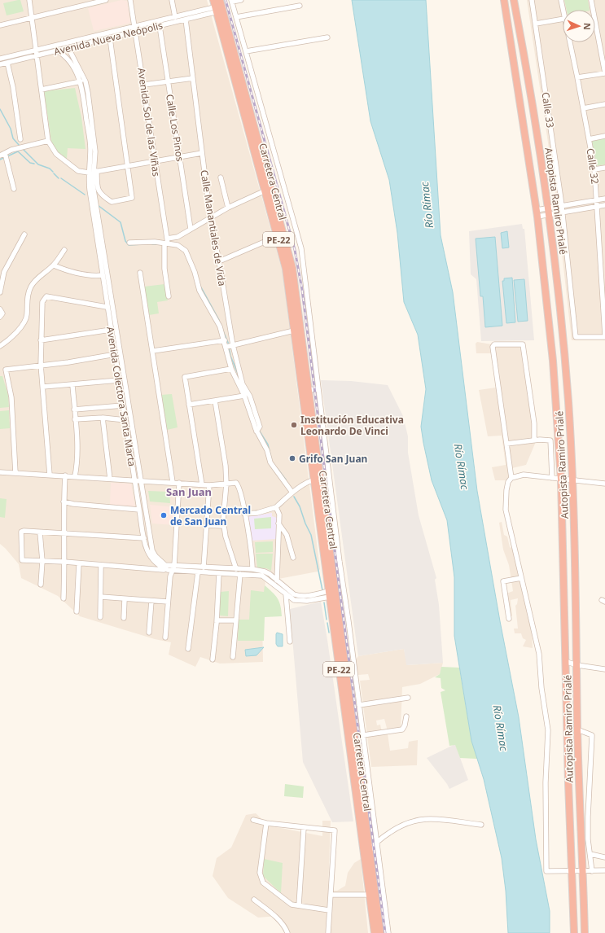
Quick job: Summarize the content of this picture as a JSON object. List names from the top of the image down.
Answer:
{
  "streets": {
    "highway": ["Carretera Central", "Autopista Ramiro Prialé", "PE-22"],
    "street": [
      "Avenida Nueva Neópolis",
      "Calle 33",
      "Avenida Sol de las Viñas",
      "Calle Los Pinos",
      "Calle 32",
      "Calle Manantiales de Vida",
      "Avenida Colectora Santa Marta"
    ]
  },
  "crossings": [
    ["Avenida Nueva Neópolis", "Avenida Sol de las Viñas"],
    ["Avenida Nueva Neópolis", "Calle Los Pinos"],
    ["Avenida Nueva Neópolis", "Carretera Central"],
    ["Avenida Nueva Neópolis", "Calle Manantiales de Vida"],
    ["Avenida Nueva Neópolis", "Avenida Colectora Santa Marta"],
    ["Calle 33", "Calle 32"],
    ["Carretera Central", "Avenida Colectora Santa Marta"]
  ],
  "districts": ["San Juan"],
  "water": ["Río Rímac"],
  "places": ["Institución Educativa Leonardo De Vinci", "Grifo San Juan", "Mercado Central de San Juan"],
  "north": "right"
}
